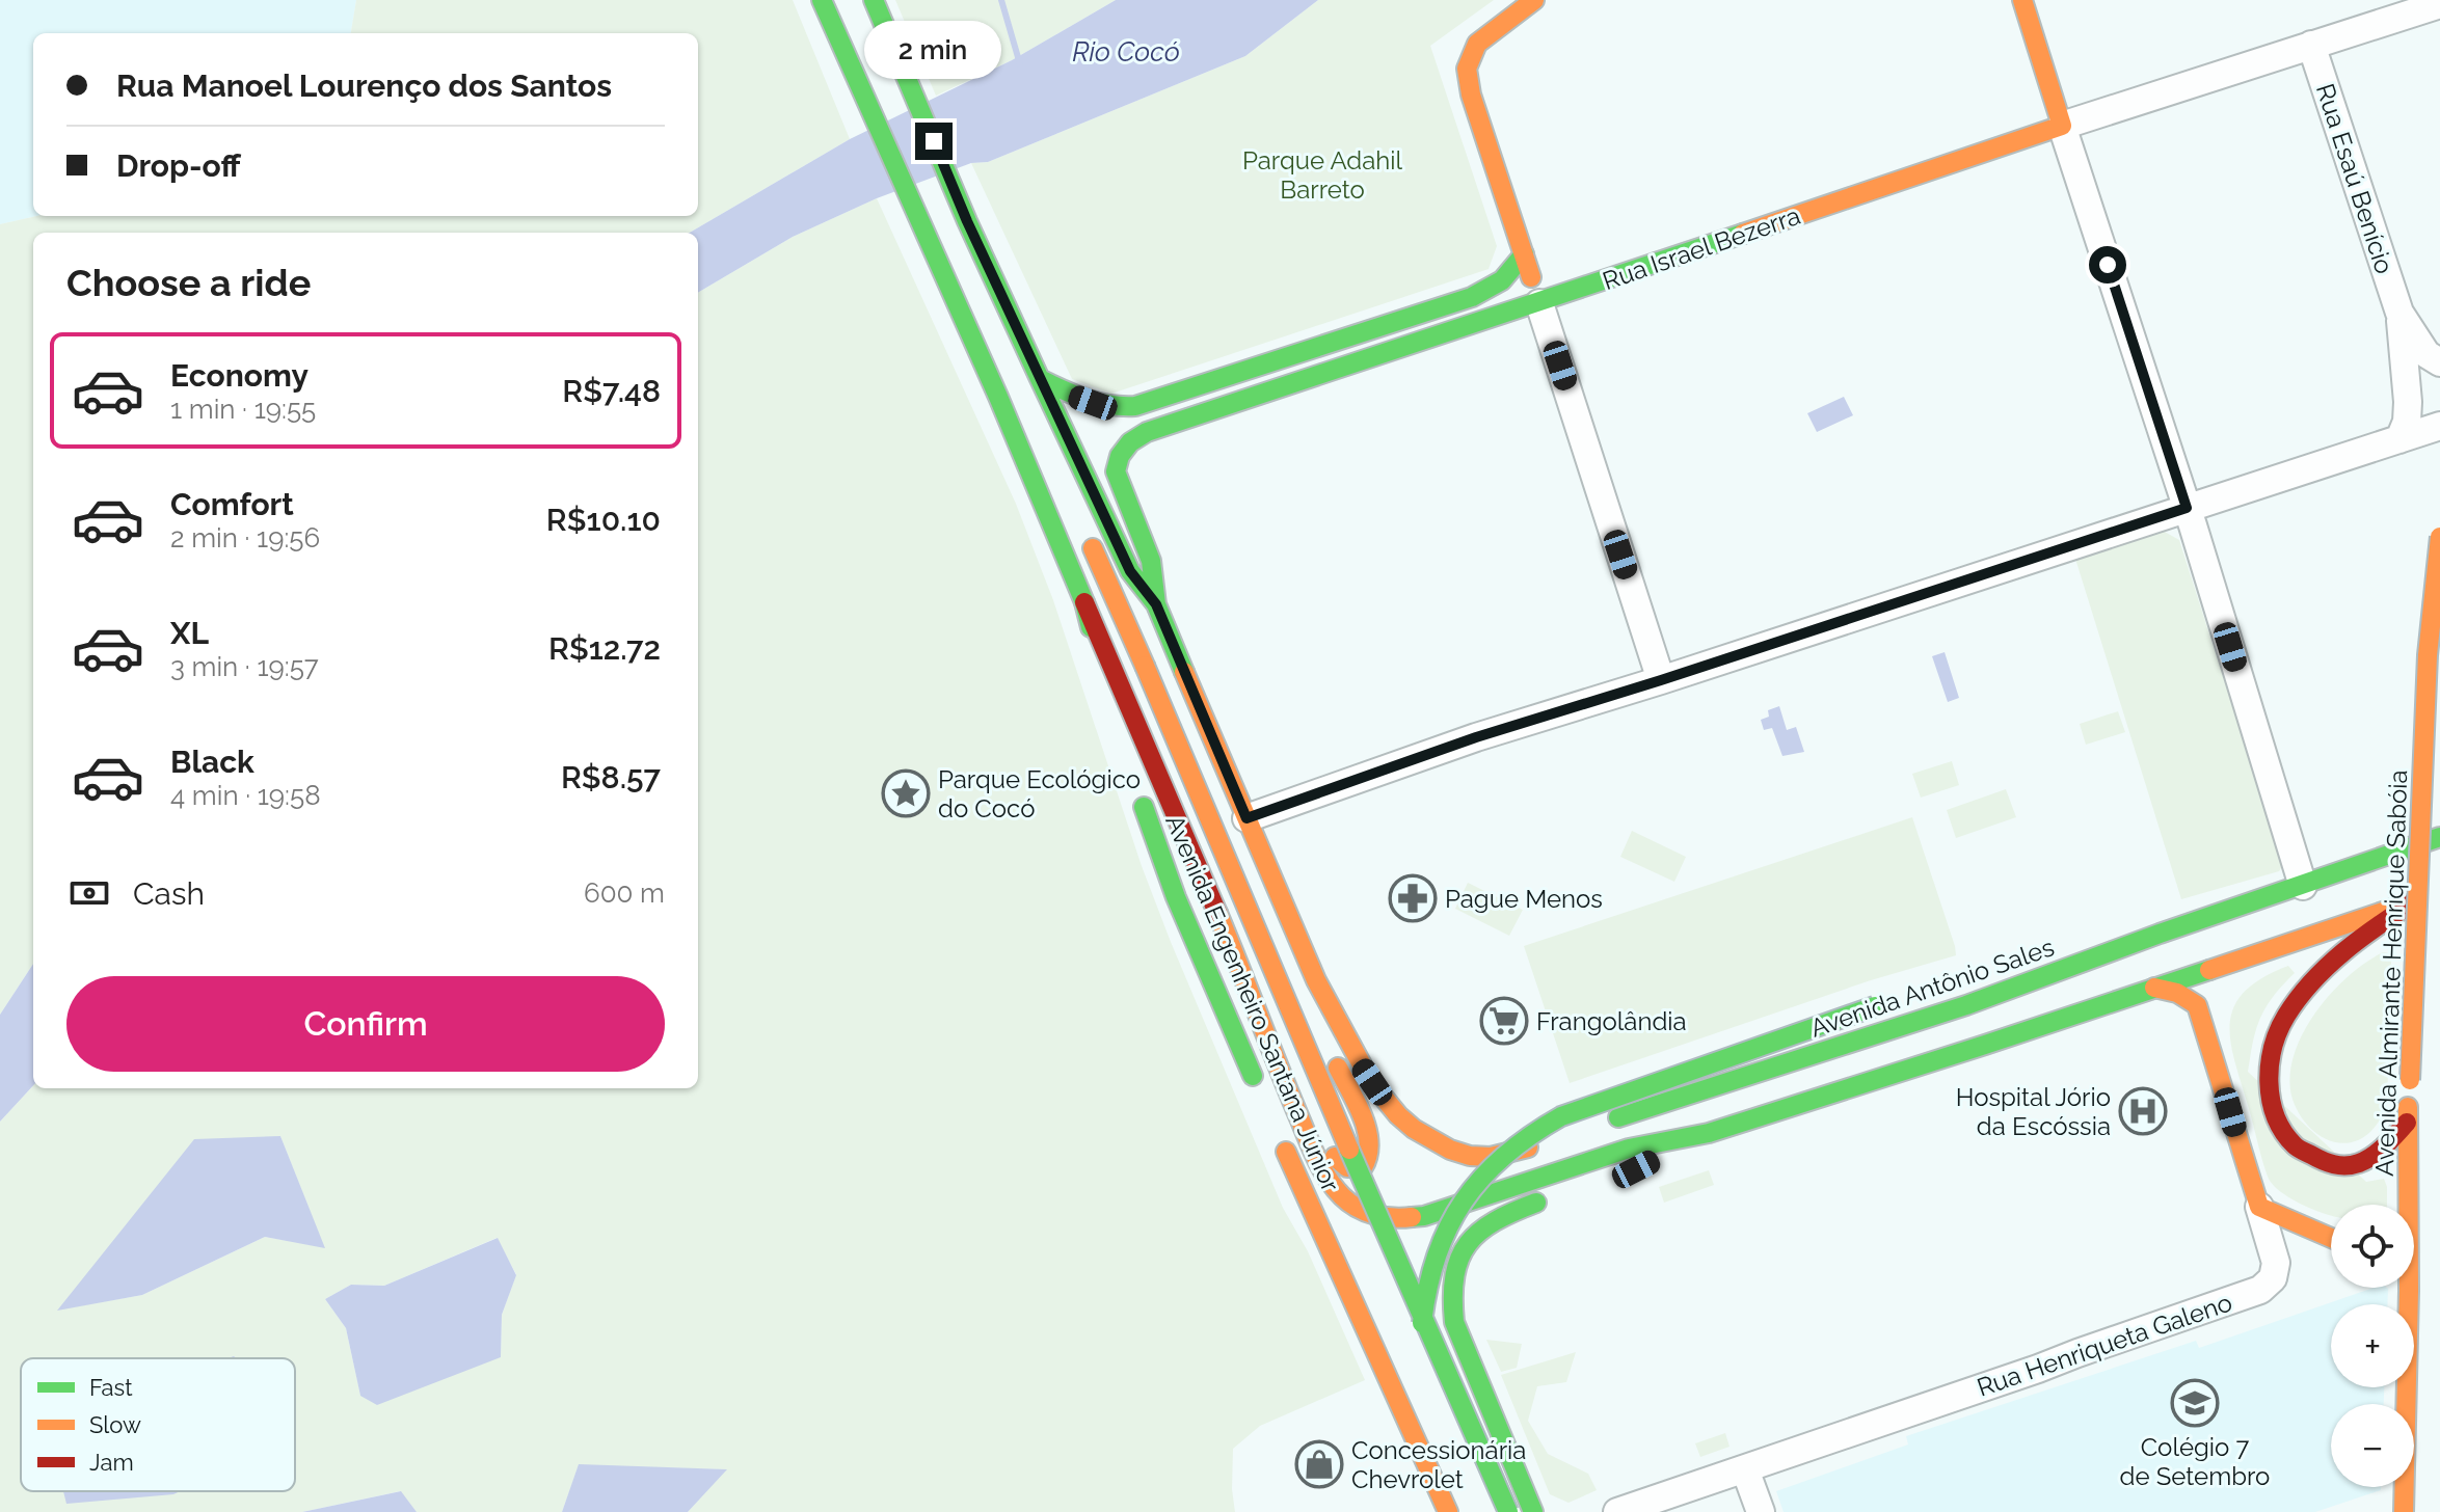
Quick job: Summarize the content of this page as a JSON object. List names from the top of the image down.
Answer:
{
  "streets": {
    "main road": [
      "Rua Israel Bezerra",
      "Avenida Almirante Henrique Sabóia",
      "Avenida Antônio Sales",
      "Avenida Engenheiro Santana Júnior",
      "Rua Henriqueta Galeno"
    ],
    "street": ["Rua Esaú Benício"]
  },
  "crossings": [
    ["Rua Esaú Benício", "Rua Israel Bezerra"]
  ],
  "water": ["Rio Cocó"],
  "parks": ["Parque Adahil Barreto"],
  "places": {
    "place": ["Parque Ecológico do Cocó"],
    "pharmacy": ["Pague Menos"],
    "supermarket": ["Frangolândia"],
    "hospital": ["Hospital Jório da Escóssia"],
    "school or university": ["Colégio 7 de Setembro"],
    "shop": ["Concessionária Chevrolet"]
  },
  "legend": ["Fast", "Slow", "Jam"],
  "page": {
    "bubble": "2 min",
    "banner": ["Rua Manoel Lourenço dos Santos", "Drop-off"],
    "heading": "Choose a ride",
    "list": [
      {
        "name": "Economy",
        "note": "1 min · 19:55",
        "value": "R$7.48"
      },
      {
        "name": "Comfort",
        "note": "2 min · 19:56",
        "value": "R$10.10"
      },
      {
        "name": "XL",
        "note": "3 min · 19:57",
        "value": "R$12.72"
      },
      {
        "name": "Black",
        "note": "4 min · 19:58",
        "value": "R$8.57"
      }
    ],
    "pay": ["Cash", "600 m"],
    "buttons": "Confirm",
    "map_buttons": ["+", "−"]
  }
}
